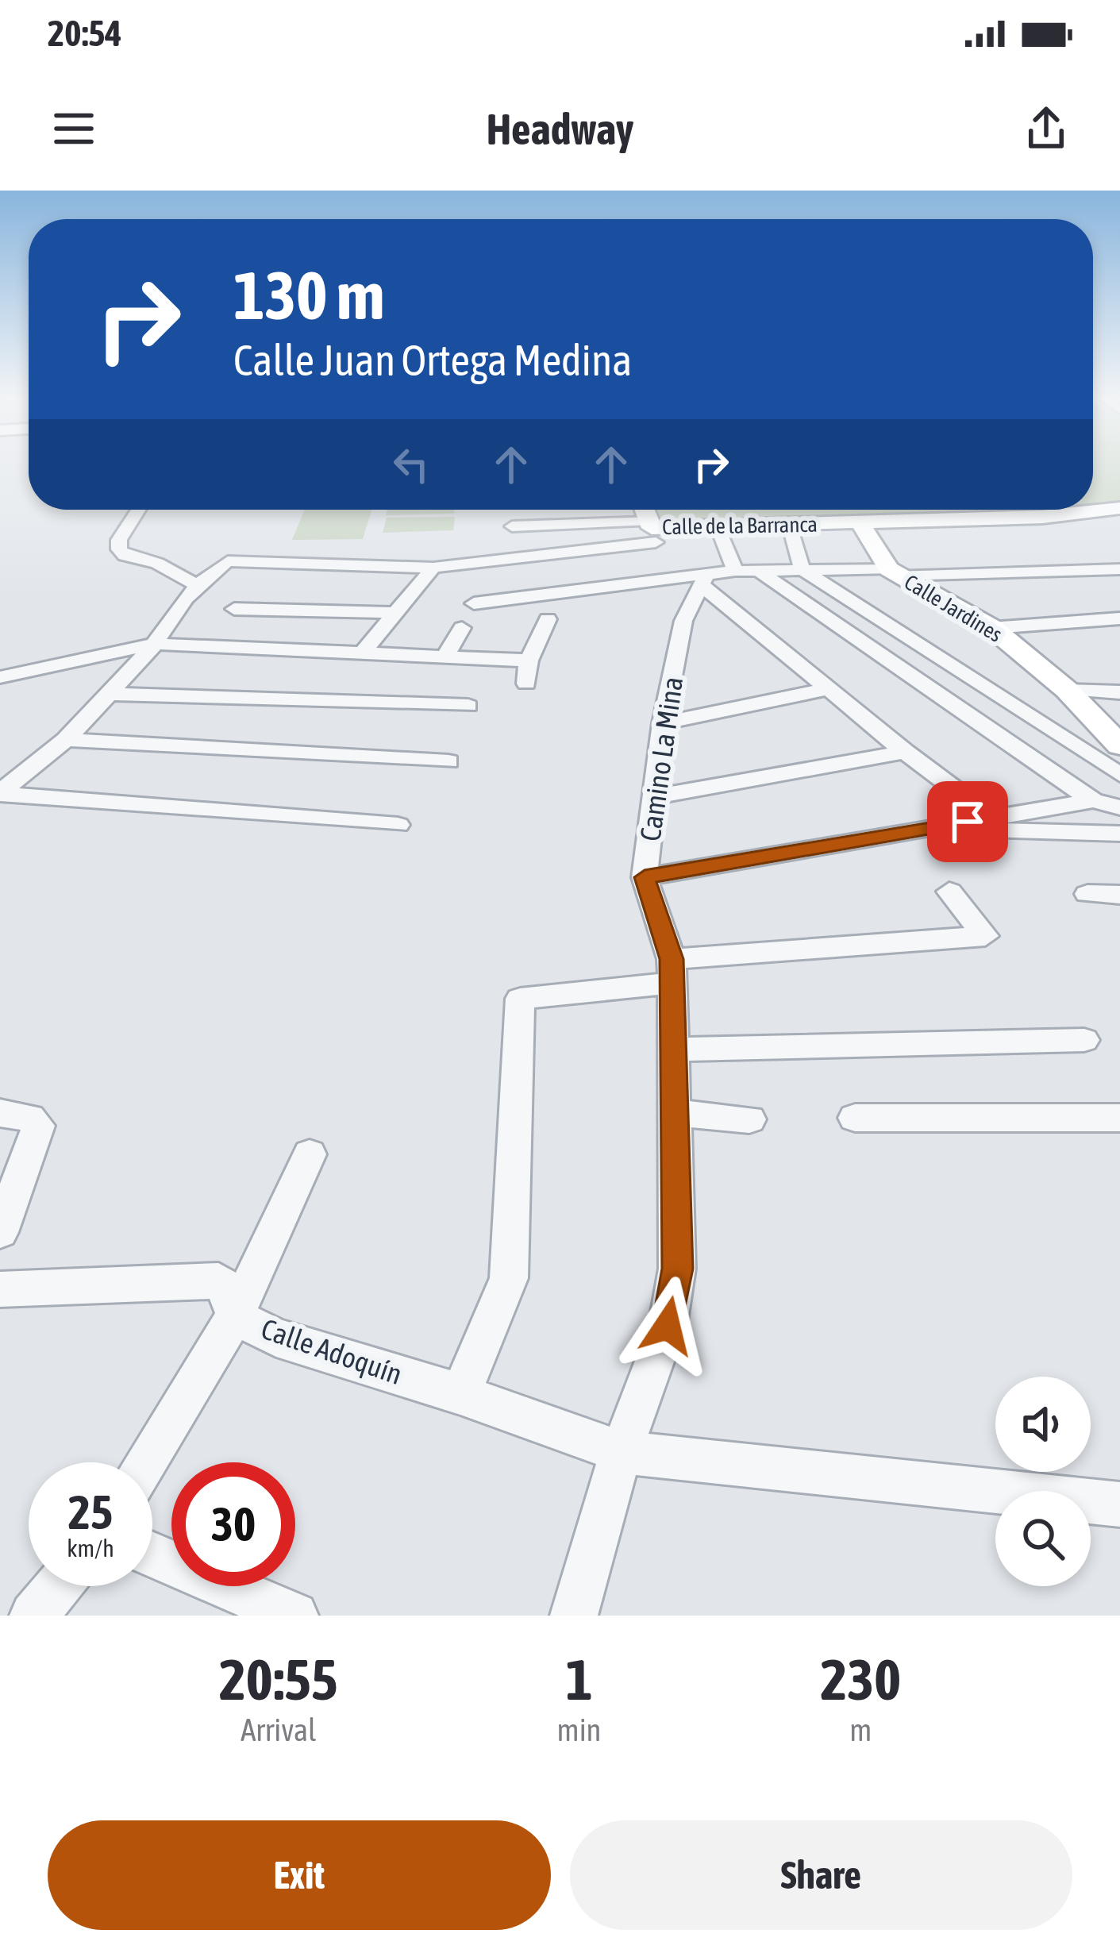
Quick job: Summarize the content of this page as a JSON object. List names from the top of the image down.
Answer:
{
  "streets": {
    "main road": ["Calle de la Barranca", "Calle Jardines"],
    "street": ["Camino La Mina", "Calle Adoquín"]
  },
  "crossings": [
    ["Calle de la Barranca", "Calle Jardines"],
    ["Camino La Mina", "Calle Adoquín"]
  ],
  "page": {
    "status": "20:54",
    "header": "Headway",
    "turn": ["130 m", "Calle Juan Ortega Medina"],
    "speed": "25 km/h",
    "limit": "30",
    "eta": [
      "20:55",
      "Arrival",
      "1",
      "min",
      "230",
      "m"
    ],
    "buttons": ["Exit", "Share"]
  }
}
